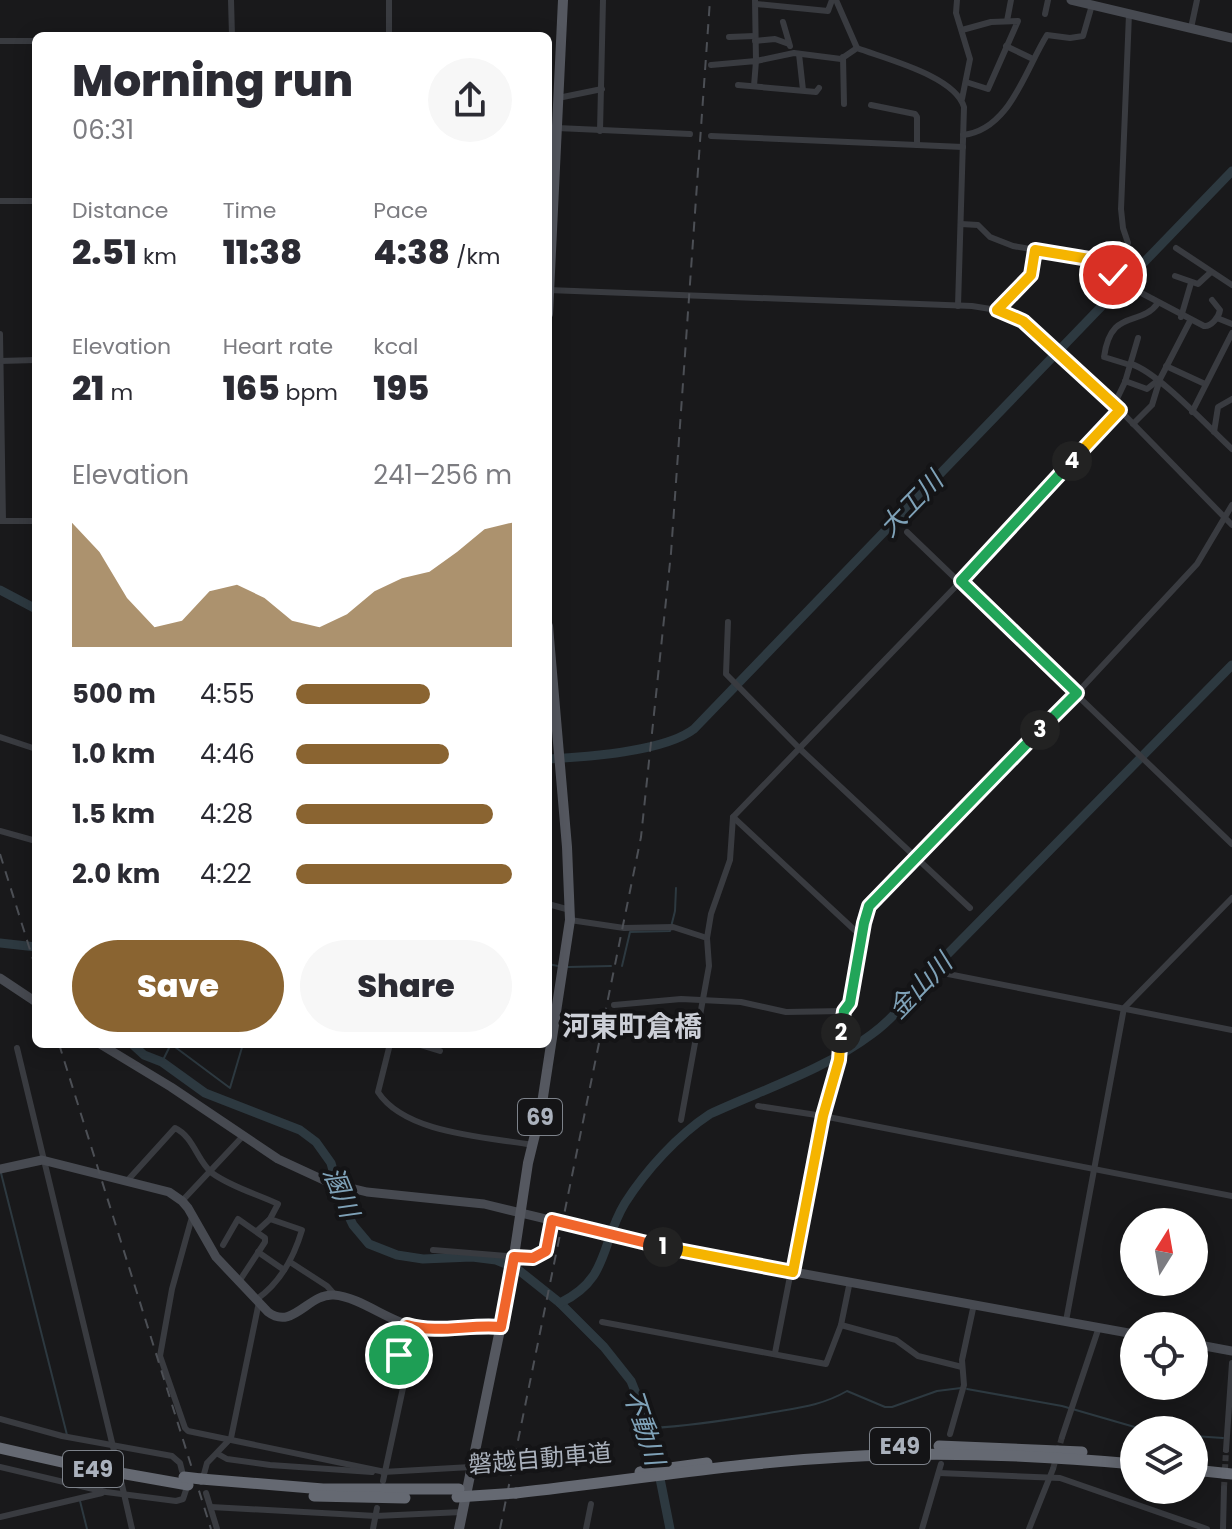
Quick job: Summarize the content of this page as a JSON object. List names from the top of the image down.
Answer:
{
  "streets": {
    "highway": ["E49", "磐越自動車道"],
    "main road": ["69"]
  },
  "districts": ["河東町倉橋"],
  "water": [
    "大工川",
    "金山川",
    "溷川",
    "不動川"
  ],
  "north": "top",
  "page": {
    "heading": ["Morning run", "06:31"],
    "stats": [
      ["Distance", "2.51 km"],
      ["Time", "11:38"],
      ["Pace", "4:38 /km"],
      ["Elevation", "21 m"],
      ["Heart rate", "165 bpm"],
      ["kcal", "195"]
    ],
    "chart": ["Elevation", "241–256 m"],
    "pins": [
      "4",
      "3",
      "2",
      "1"
    ],
    "list": [
      {
        "name": "500 m",
        "note": "4:55"
      },
      {
        "name": "1.0 km",
        "note": "4:46"
      },
      {
        "name": "1.5 km",
        "note": "4:28"
      },
      {
        "name": "2.0 km",
        "note": "4:22"
      }
    ],
    "buttons": ["Save", "Share"]
  }
}
